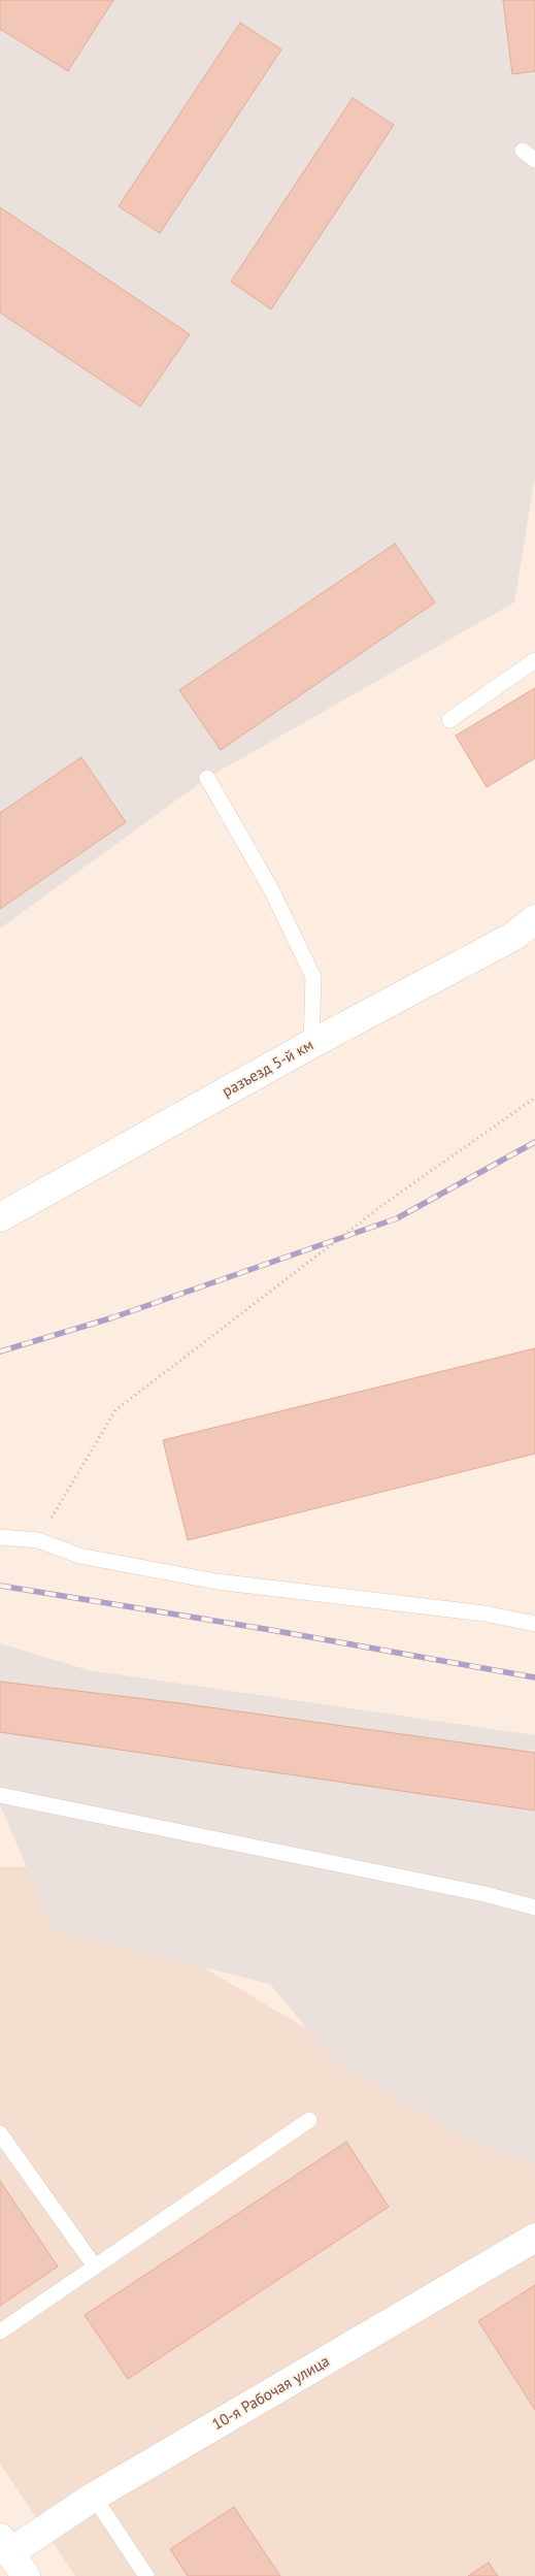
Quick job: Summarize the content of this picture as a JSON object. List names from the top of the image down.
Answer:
{
  "streets": {
    "street": ["разъезд 5-й км", "10-я Рабочая улица"]
  }
}
